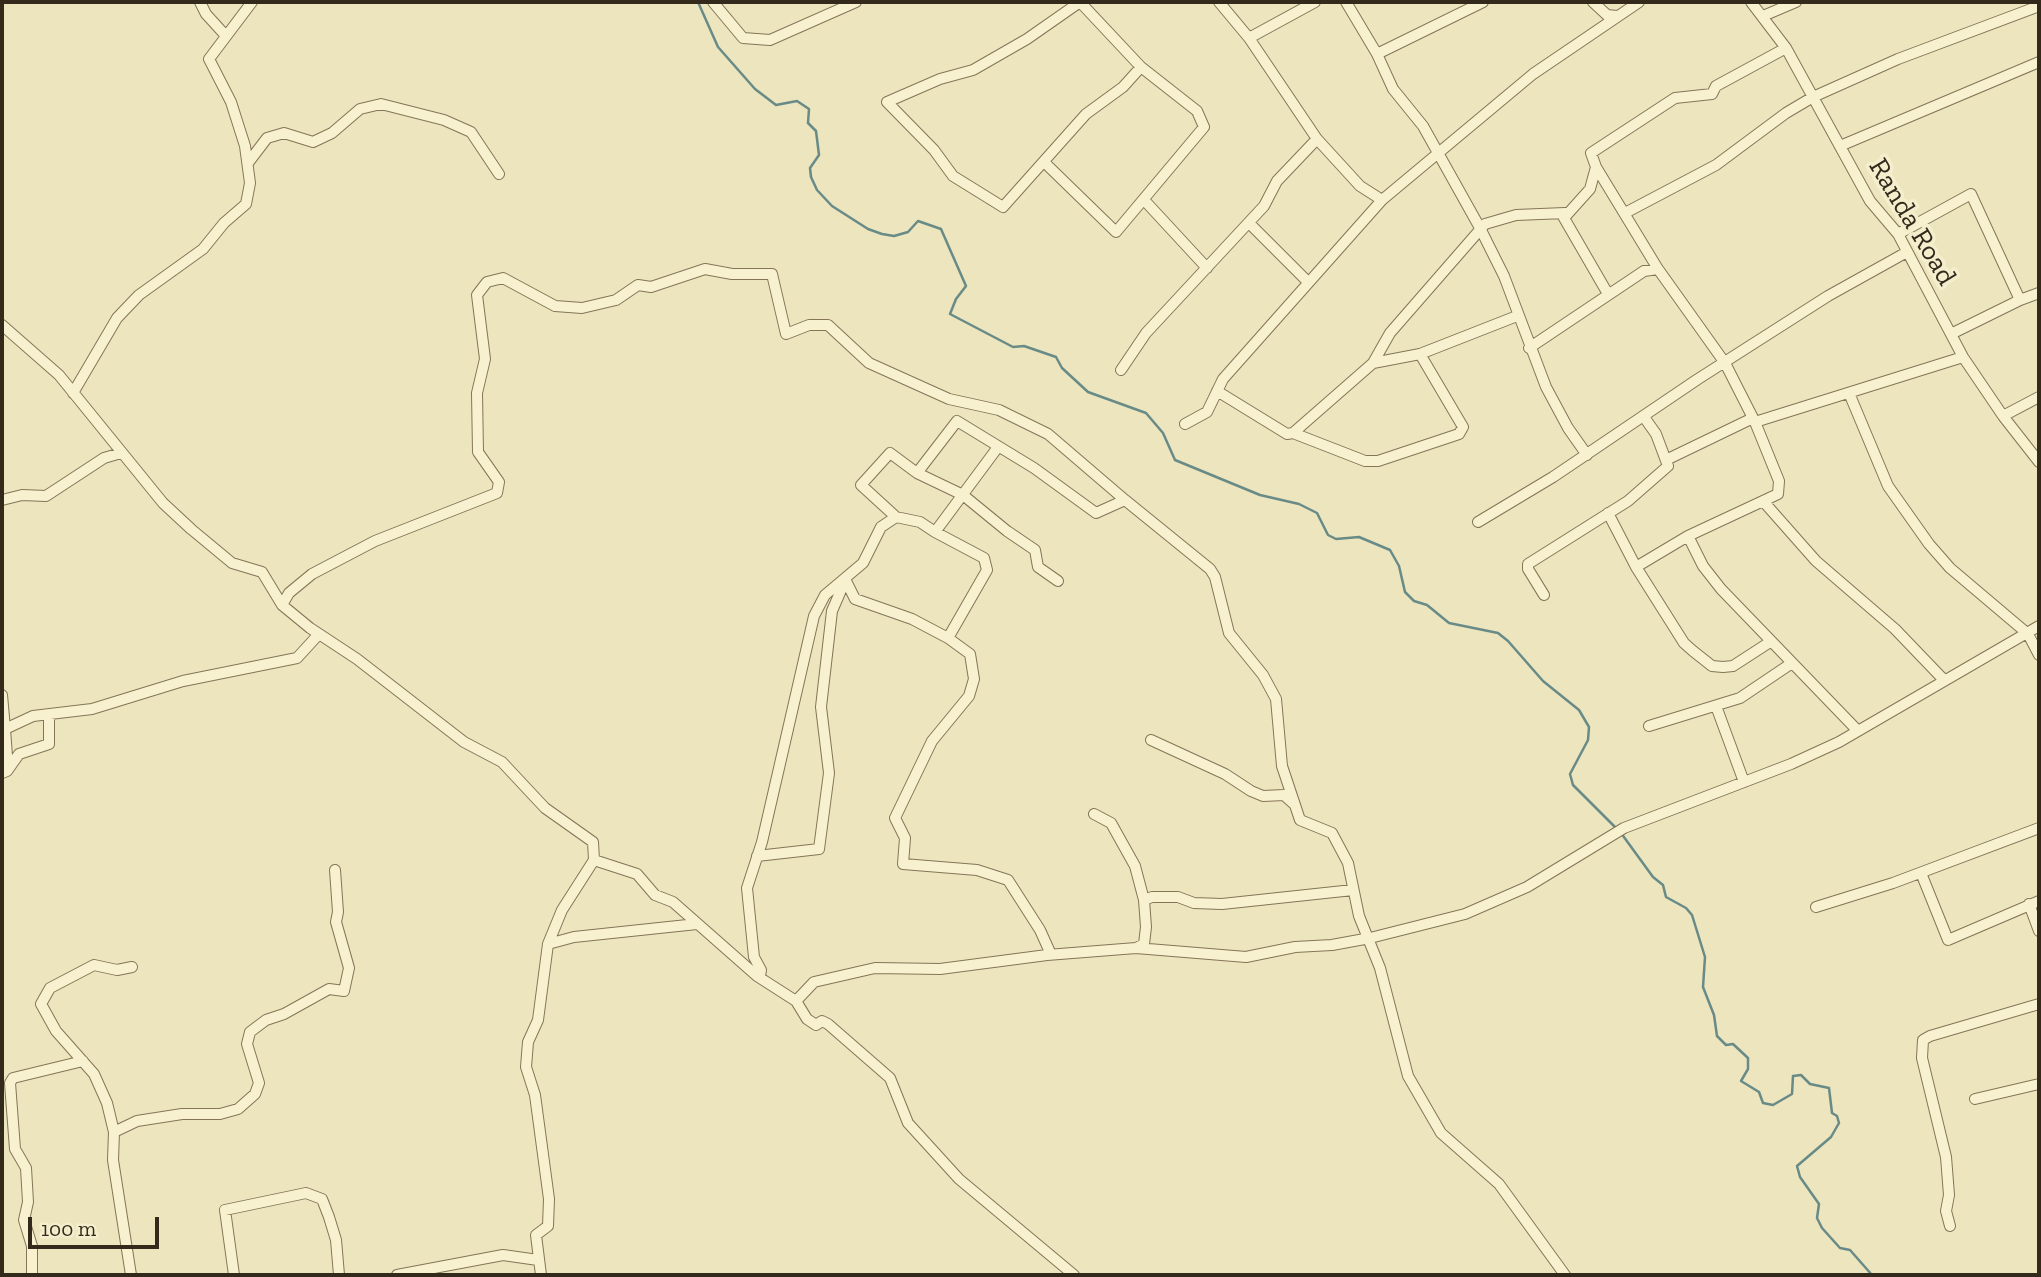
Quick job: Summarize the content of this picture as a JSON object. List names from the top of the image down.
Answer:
{
  "streets": {
    "street": ["Randa Road"]
  },
  "scale_bar": "100 m"
}
